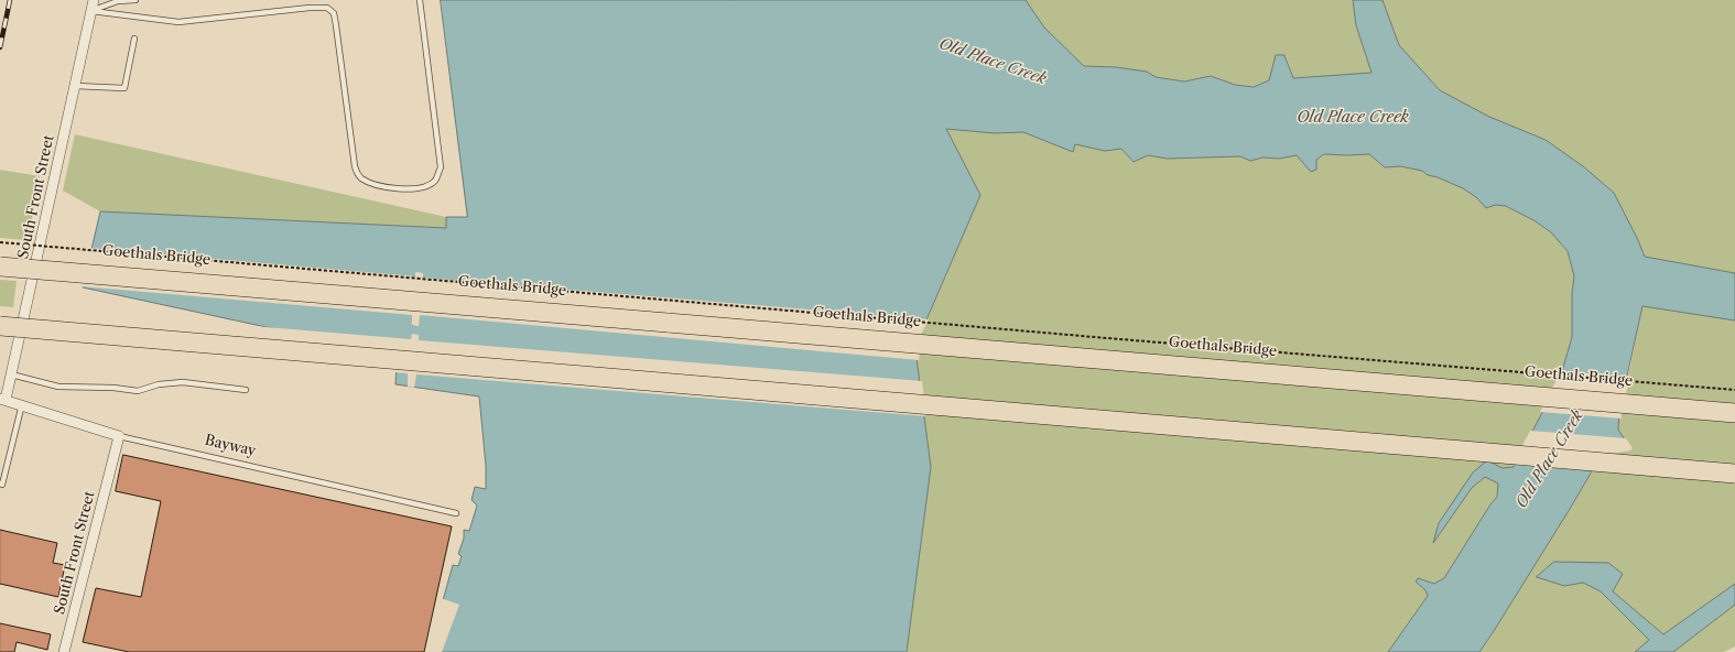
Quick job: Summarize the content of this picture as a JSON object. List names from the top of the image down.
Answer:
{
  "streets": {
    "highway": ["Goethals Bridge"],
    "street": ["South Front Street", "Bayway"]
  },
  "crossings": [
    ["South Front Street", "Bayway"]
  ],
  "water": ["Old Place Creek"]
}
